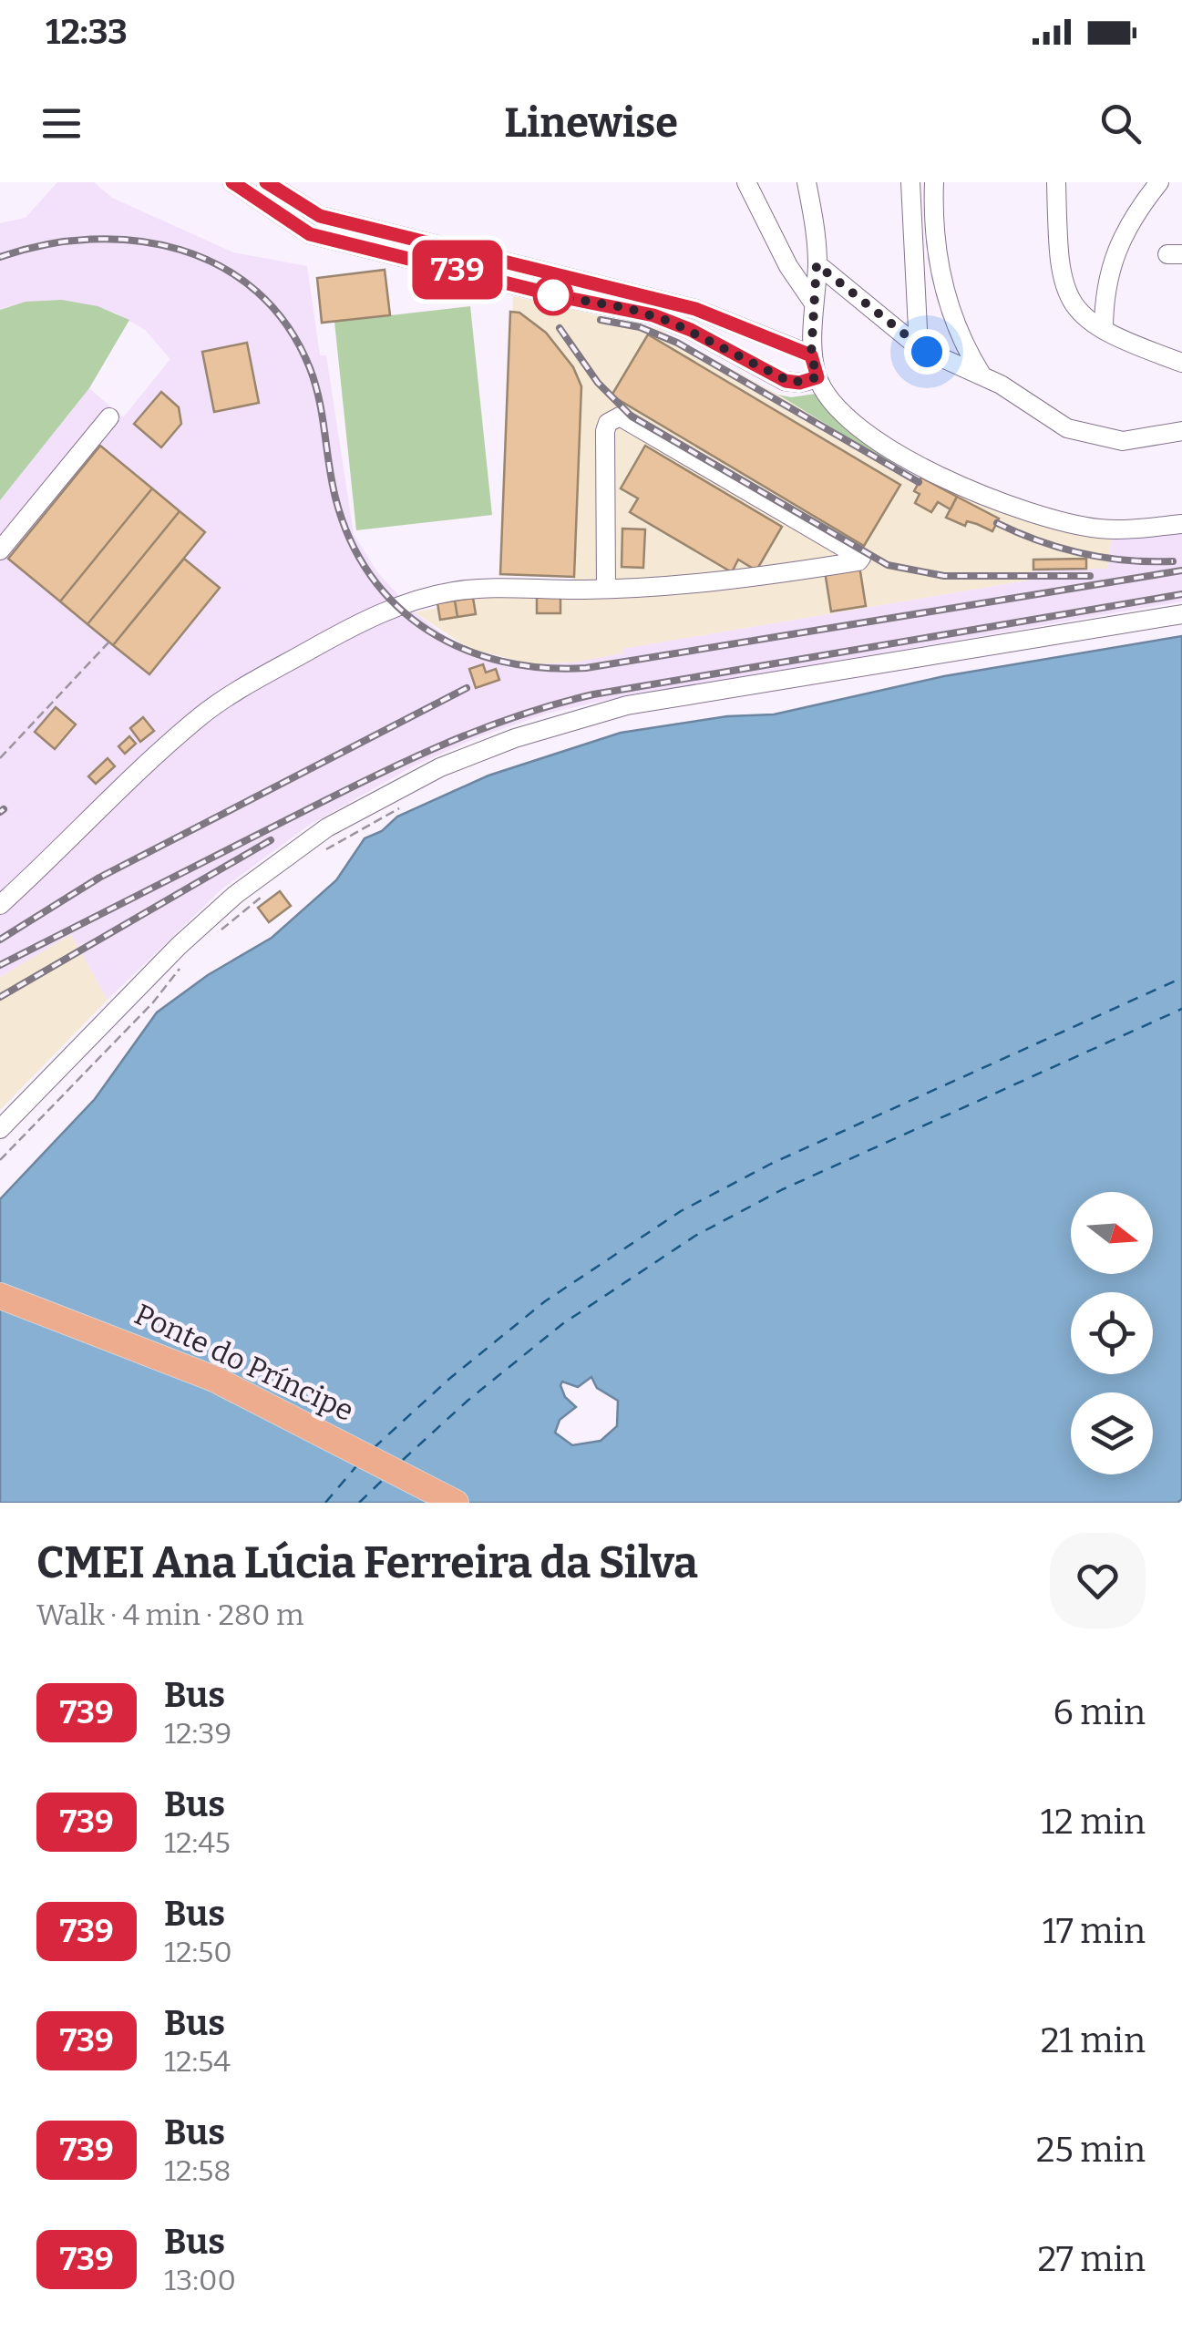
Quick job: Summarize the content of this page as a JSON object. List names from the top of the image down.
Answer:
{
  "streets": {
    "main road": ["Ponte do Príncipe"]
  },
  "lines": ["bus line 739"],
  "north": "right",
  "page": {
    "status": "12:33",
    "header": "Linewise",
    "on_map": "739",
    "heading": ["CMEI Ana Lúcia Ferreira da Silva", "Walk · 4 min · 280 m"],
    "list": [
      {
        "mark": "739",
        "name": "Bus",
        "note": "12:39",
        "value": "6 min"
      },
      {
        "mark": "739",
        "name": "Bus",
        "note": "12:45",
        "value": "12 min"
      },
      {
        "mark": "739",
        "name": "Bus",
        "note": "12:50",
        "value": "17 min"
      },
      {
        "mark": "739",
        "name": "Bus",
        "note": "12:54",
        "value": "21 min"
      },
      {
        "mark": "739",
        "name": "Bus",
        "note": "12:58",
        "value": "25 min"
      },
      {
        "mark": "739",
        "name": "Bus",
        "note": "13:00",
        "value": "27 min"
      }
    ]
  }
}
